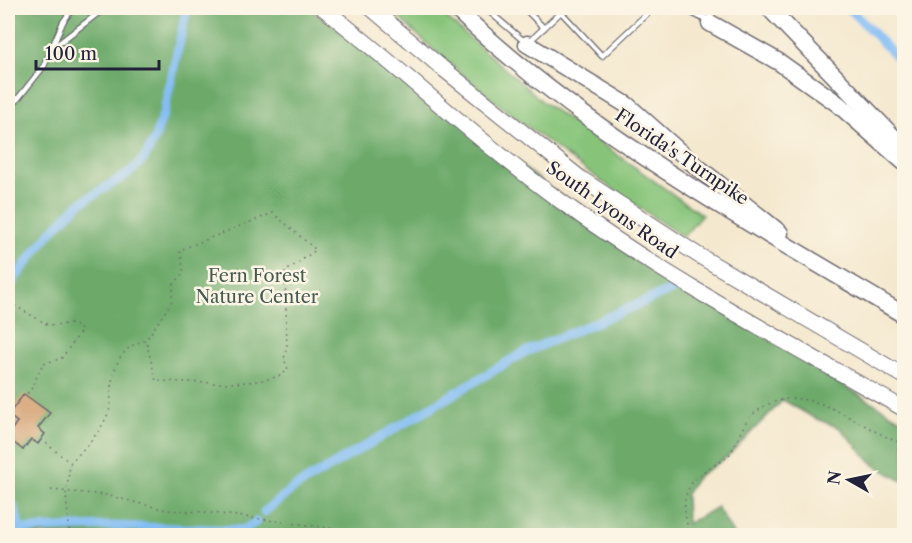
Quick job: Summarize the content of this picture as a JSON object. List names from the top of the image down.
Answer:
{
  "streets": {
    "highway": ["Florida's Turnpike"],
    "main road": ["South Lyons Road"]
  },
  "parks": ["Fern Forest Nature Center"],
  "scale_bar": "100 m",
  "north": "left"
}
